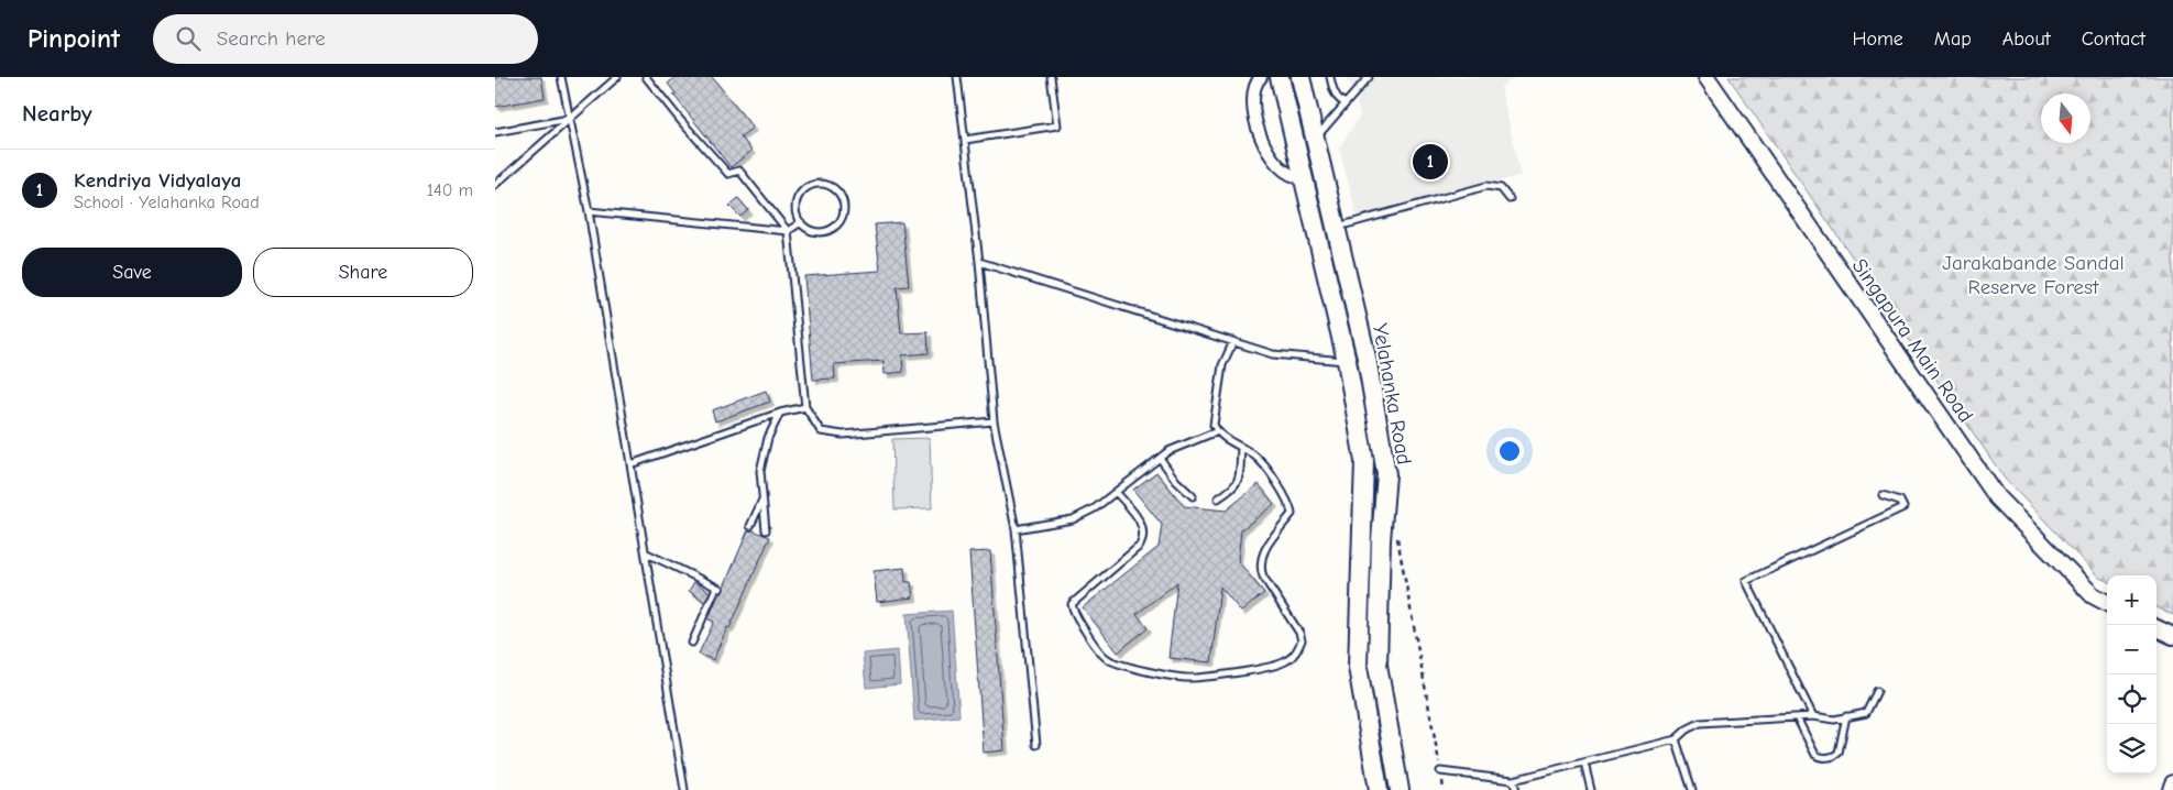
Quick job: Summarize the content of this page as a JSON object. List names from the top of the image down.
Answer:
{
  "streets": {
    "main road": ["Yelahanka Road"],
    "street": ["Singapura Main Road"]
  },
  "parks": ["Jarakabande Sandal Reserve Forest"],
  "north": "bottom",
  "page": {
    "header": "Pinpoint",
    "search": "Search here",
    "nav": [
      "Home",
      "Map",
      "About",
      "Contact"
    ],
    "heading": "Nearby",
    "pins": "1",
    "list": [
      {
        "mark": "1",
        "name": "Kendriya Vidyalaya",
        "note": "School · Yelahanka Road",
        "value": "140 m"
      }
    ],
    "buttons": ["Save", "Share"],
    "map_buttons": ["+", "−"]
  }
}
